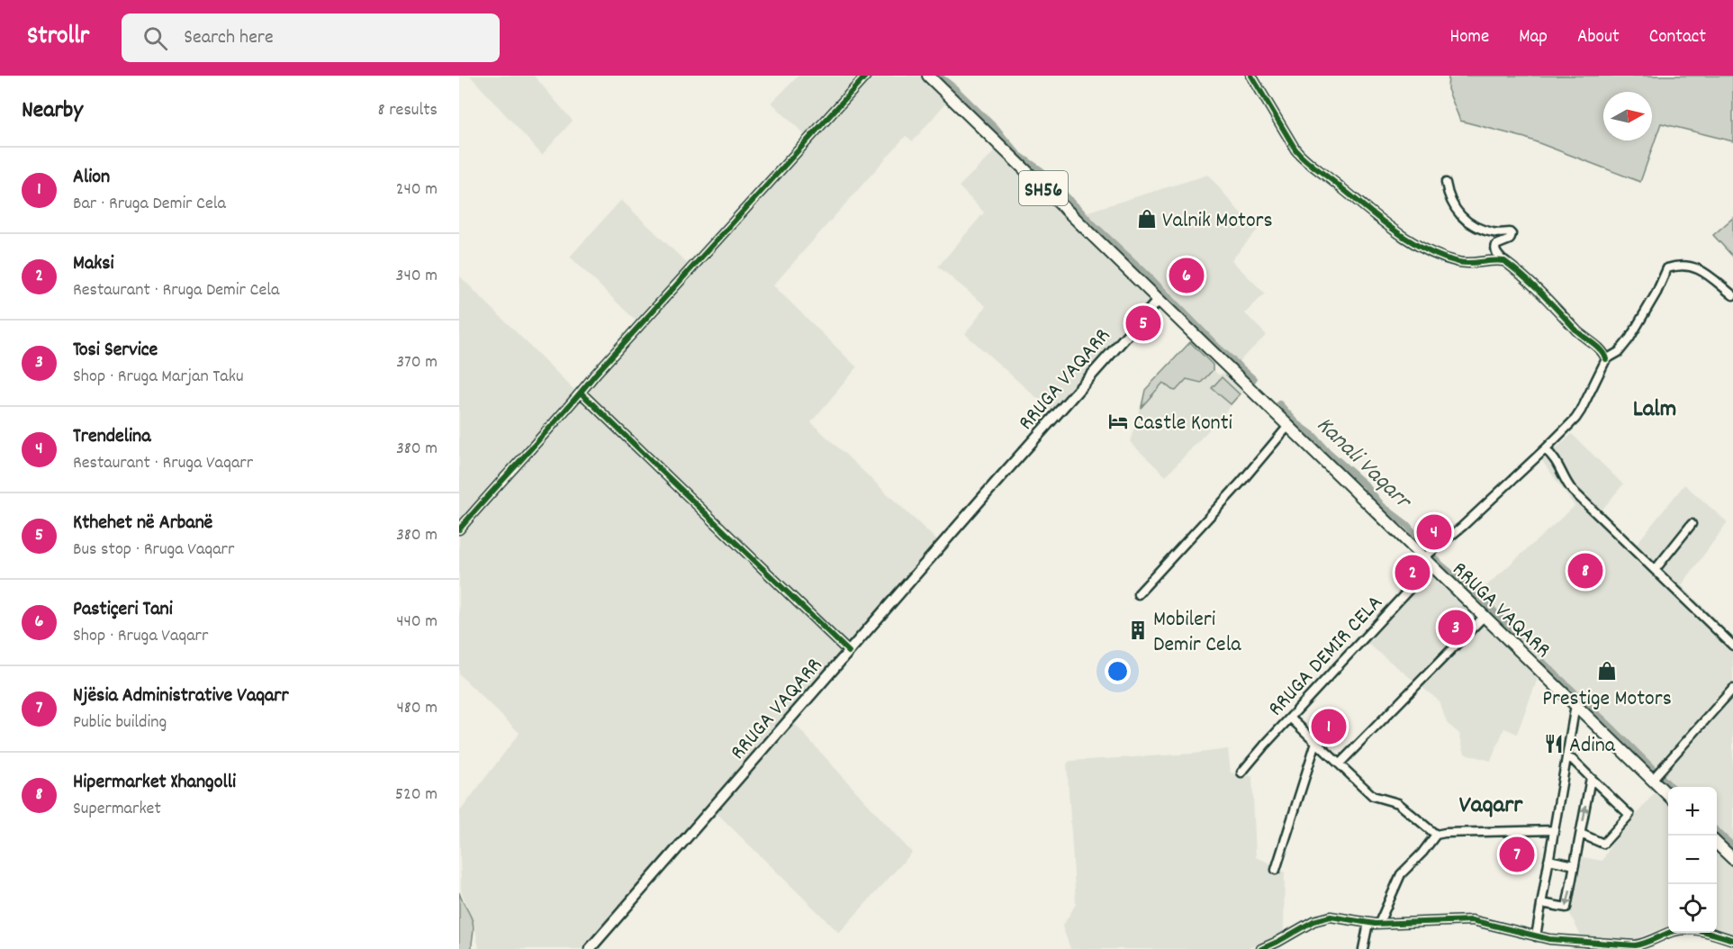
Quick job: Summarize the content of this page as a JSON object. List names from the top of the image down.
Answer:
{
  "streets": {
    "main road": ["SH56", "RRUGA VAQARR"],
    "street": ["RRUGA DEMIR CELA"]
  },
  "crossings": [
    ["SH56", "RRUGA VAQARR"],
    ["RRUGA VAQARR", "RRUGA DEMIR CELA"]
  ],
  "districts": ["Lalm", "Vaqarr"],
  "water": ["Kanali Vaqarr"],
  "places": {
    "shop": ["Valnik Motors", "Prestige Motors"],
    "hotel": ["Castle Konti"],
    "building": ["Mobileri Demir Cela"],
    "restaurant": ["Adina"]
  },
  "north": "right",
  "page": {
    "header": "Strollr",
    "search": "Search here",
    "nav": [
      "Home",
      "Map",
      "About",
      "Contact"
    ],
    "heading": ["Nearby", "8 results"],
    "list": [
      {
        "mark": "1",
        "name": "Alion",
        "note": "Bar · Rruga Demir Cela",
        "value": "240 m"
      },
      {
        "mark": "2",
        "name": "Maksi",
        "note": "Restaurant · Rruga Demir Cela",
        "value": "340 m"
      },
      {
        "mark": "3",
        "name": "Tosi Service",
        "note": "Shop · Rruga Marjan Taku",
        "value": "370 m"
      },
      {
        "mark": "4",
        "name": "Trendelina",
        "note": "Restaurant · Rruga Vaqarr",
        "value": "380 m"
      },
      {
        "mark": "5",
        "name": "Kthehet në Arbanë",
        "note": "Bus stop · Rruga Vaqarr",
        "value": "380 m"
      },
      {
        "mark": "6",
        "name": "Pastiçeri Tani",
        "note": "Shop · Rruga Vaqarr",
        "value": "440 m"
      },
      {
        "mark": "7",
        "name": "Njësia Administrative Vaqarr",
        "note": "Public building",
        "value": "480 m"
      },
      {
        "mark": "8",
        "name": "Hipermarket Xhangolli",
        "note": "Supermarket",
        "value": "520 m"
      }
    ],
    "pins": [
      "6",
      "5",
      "4",
      "8",
      "2",
      "3",
      "1",
      "7"
    ],
    "map_buttons": ["+", "−"]
  }
}
